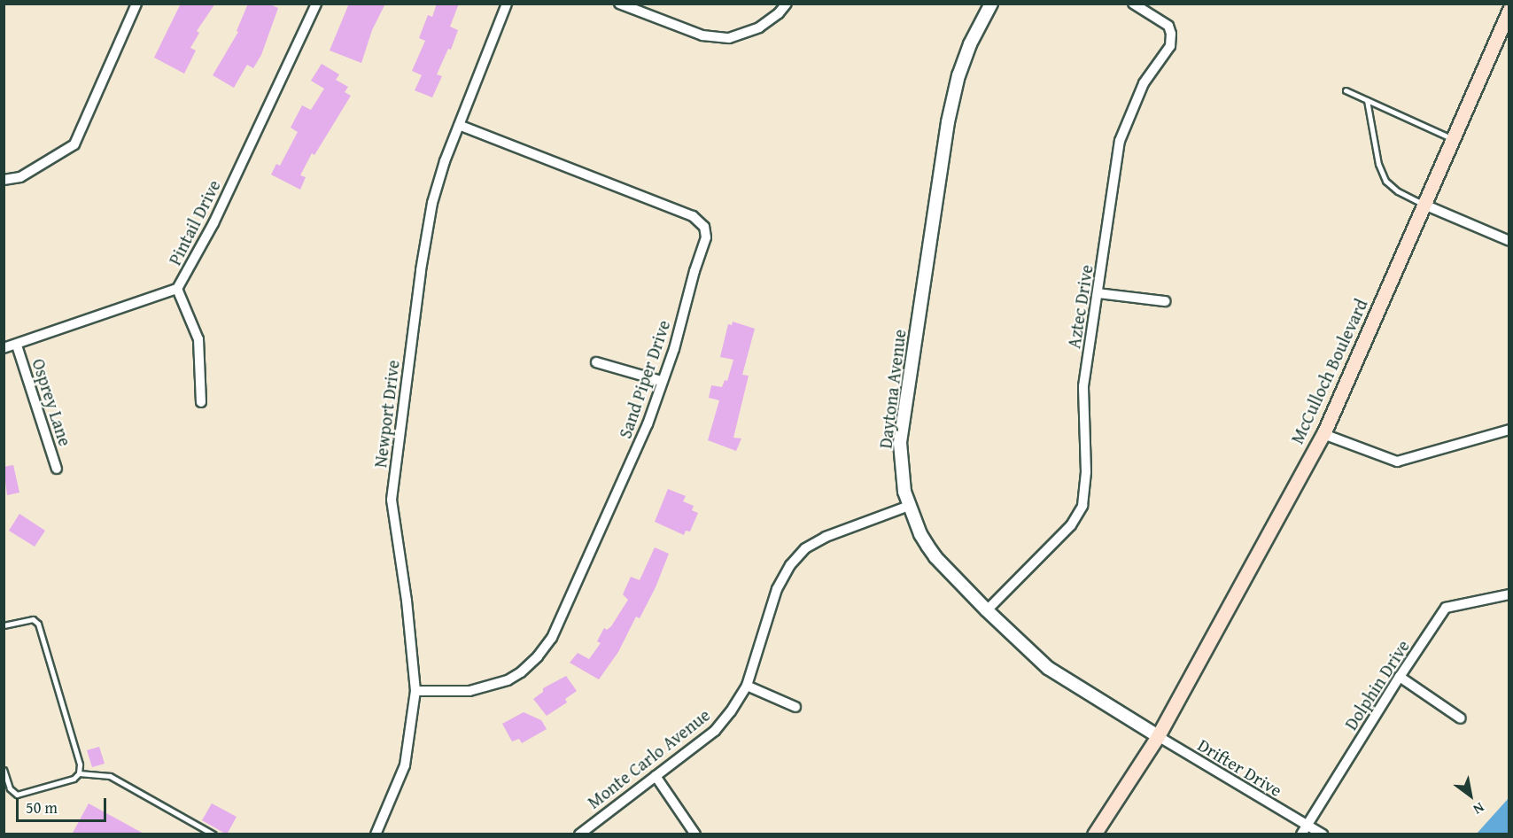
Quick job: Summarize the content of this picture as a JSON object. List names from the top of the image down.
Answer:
{
  "streets": {
    "main road": ["McCulloch Boulevard"],
    "street": [
      "Pintail Drive",
      "Aztec Drive",
      "Sand Piper Drive",
      "Daytona Avenue",
      "Osprey Lane",
      "Newport Drive",
      "Dolphin Drive",
      "Monte Carlo Avenue",
      "Drifter Drive"
    ]
  },
  "crossings": [
    ["Pintail Drive", "Osprey Lane"],
    ["Aztec Drive", "Daytona Avenue"],
    ["McCulloch Boulevard", "Daytona Avenue"],
    ["McCulloch Boulevard", "Drifter Drive"],
    ["Sand Piper Drive", "Newport Drive"],
    ["Daytona Avenue", "Monte Carlo Avenue"],
    ["Daytona Avenue", "Drifter Drive"],
    ["Dolphin Drive", "Drifter Drive"]
  ],
  "scale_bar": "50 m",
  "north": "bottom right"
}
